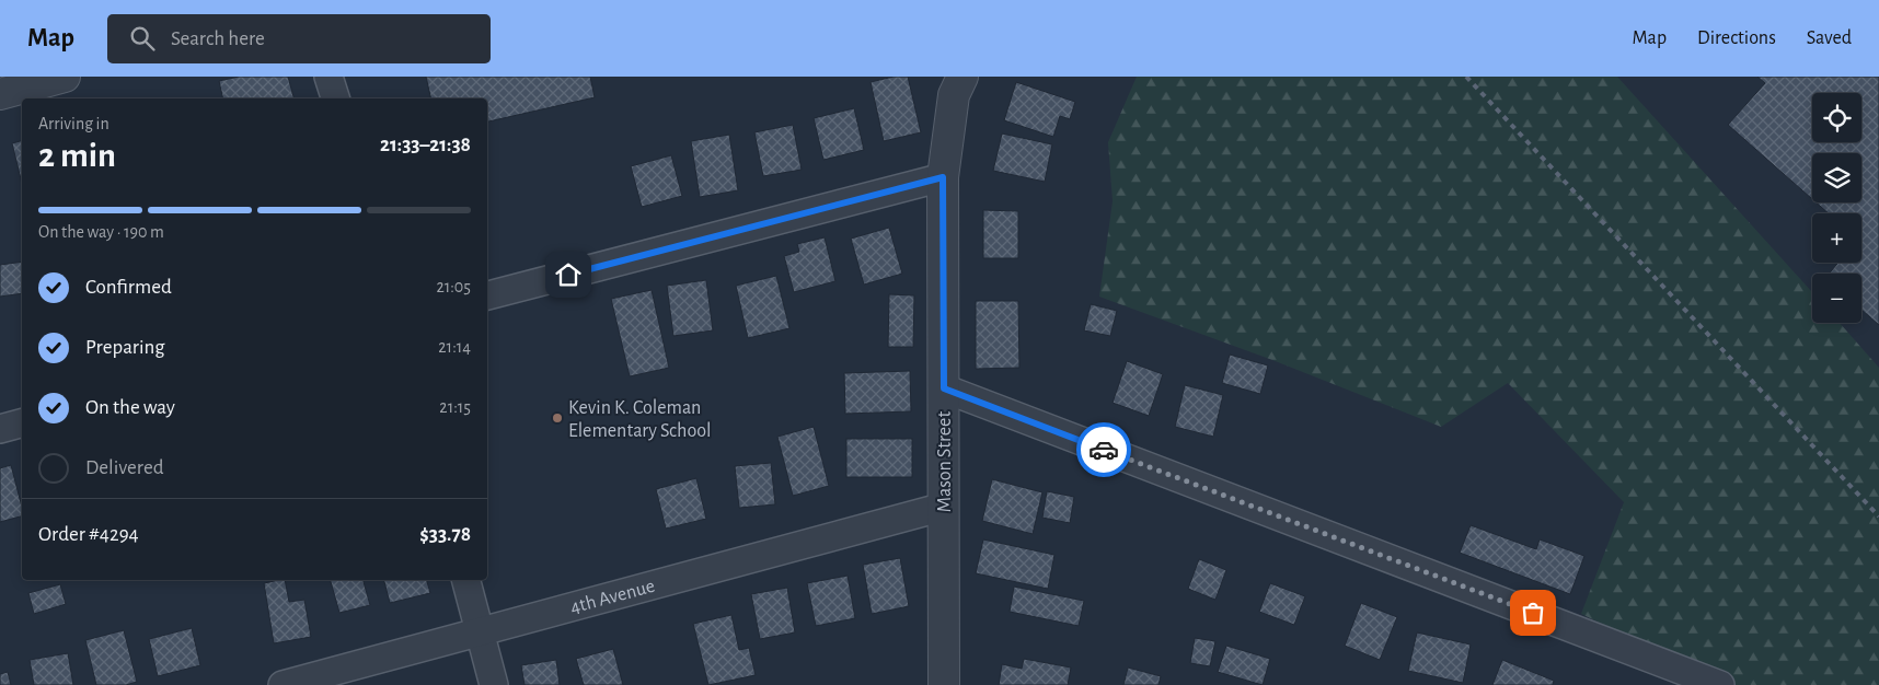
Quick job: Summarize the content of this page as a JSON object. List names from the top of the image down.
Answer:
{
  "streets": {
    "street": ["Mason Street", "4th Avenue"]
  },
  "crossings": [
    ["Mason Street", "4th Avenue"]
  ],
  "places": ["Kevin K. Coleman Elementary School"],
  "page": {
    "header": "Map",
    "search": "Search here",
    "nav": ["Map", "Directions", "Saved"],
    "map_buttons": ["+", "−"],
    "heading": ["2 min", "Arriving in", "21:33–21:38"],
    "panel": ["Order #4294", "$33.78"],
    "bar": "On the way · 190 m",
    "list": [
      ["Confirmed", "21:05"],
      ["Preparing", "21:14"],
      ["On the way", "21:15"],
      "Delivered"
    ]
  }
}
